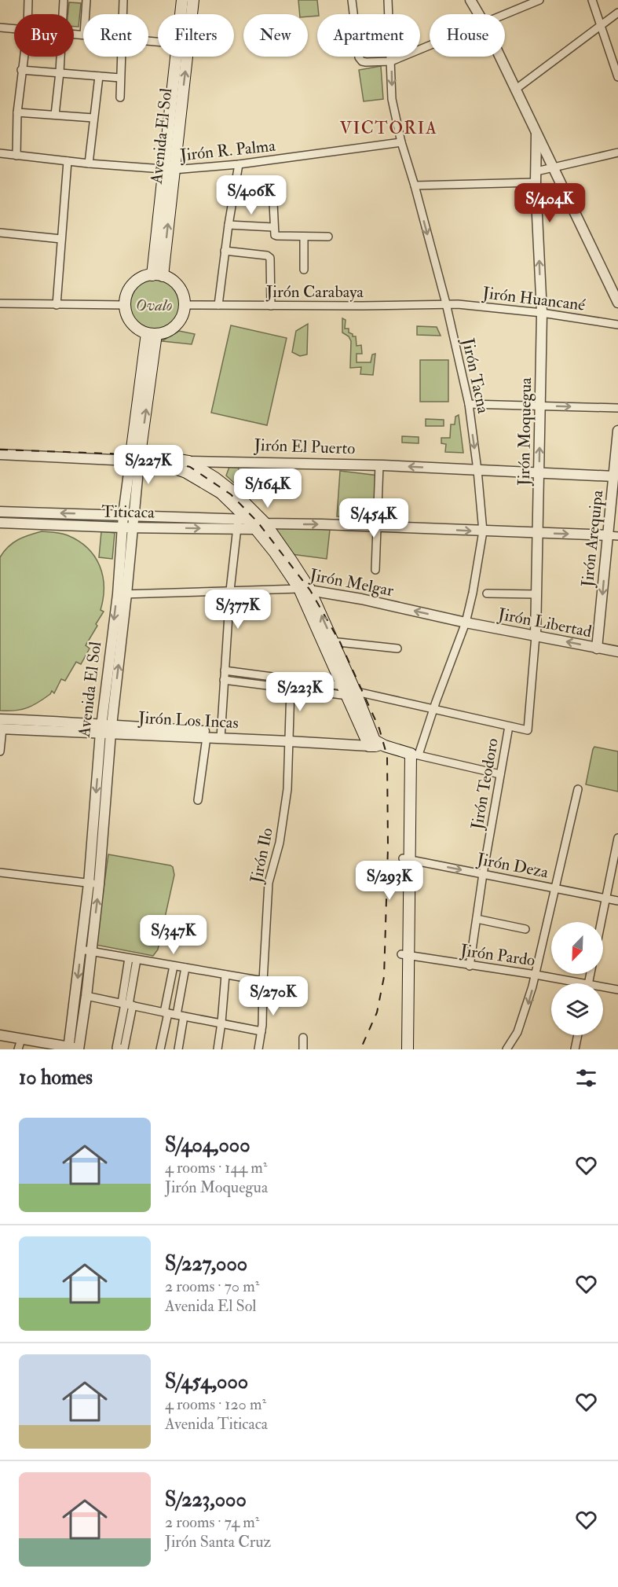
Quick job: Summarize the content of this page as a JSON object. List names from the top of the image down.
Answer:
{
  "streets": {
    "main road": ["Avenida El Sol", "Jirón El Puerto"],
    "street": [
      "Jirón R. Palma",
      "Jirón Carabaya",
      "Jirón Huancané",
      "Jirón Tacna",
      "Jirón Moquegua",
      "Titicaca",
      "Jirón Arequipa",
      "Jirón Melgar",
      "Jirón Libertad",
      "Jirón Los Incas",
      "Jirón Teodoro",
      "Jirón Ilo",
      "Jirón Deza",
      "Jirón Pardo"
    ]
  },
  "crossings": [
    ["Avenida El Sol", "Jirón R. Palma"],
    ["Avenida El Sol", "Jirón Carabaya"],
    ["Avenida El Sol", "Jirón El Puerto"],
    ["Avenida El Sol", "Titicaca"],
    ["Avenida El Sol", "Jirón Melgar"],
    ["Avenida El Sol", "Jirón Los Incas"],
    ["Jirón R. Palma", "Jirón Tacna"],
    ["Jirón Carabaya", "Jirón Huancané"],
    ["Jirón Carabaya", "Jirón Tacna"],
    ["Jirón Huancané", "Jirón Tacna"],
    ["Jirón Huancané", "Jirón Moquegua"],
    ["Jirón Tacna", "Jirón El Puerto"],
    ["Jirón Tacna", "Jirón Melgar"],
    ["Jirón Tacna", "Jirón Libertad"],
    ["Jirón Moquegua", "Jirón El Puerto"],
    ["Jirón Moquegua", "Jirón Libertad"],
    ["Jirón Moquegua", "Jirón Teodoro"],
    ["Jirón El Puerto", "Jirón Arequipa"],
    ["Jirón Arequipa", "Jirón Libertad"],
    ["Jirón Melgar", "Jirón Libertad"],
    ["Jirón Los Incas", "Jirón Ilo"],
    ["Jirón Teodoro", "Jirón Deza"],
    ["Jirón Teodoro", "Jirón Pardo"]
  ],
  "one_way": ["Jirón Arequipa", "Jirón Libertad", "Jirón Deza"],
  "districts": ["VICTORIA"],
  "parks": ["Ovalo"],
  "north": "bottom left",
  "page": {
    "chip": [
      "Buy",
      "Rent",
      "Filters",
      "New",
      "Apartment",
      "House"
    ],
    "price": [
      "S/406K",
      "S/404K",
      "S/227K",
      "S/164K",
      "S/454K",
      "S/377K",
      "S/223K",
      "S/293K",
      "S/347K",
      "S/270K"
    ],
    "heading": "10 homes",
    "list": [
      {
        "name": "S/404,000",
        "note": "4 rooms · 144 m² · Jirón Moquegua"
      },
      {
        "name": "S/227,000",
        "note": "2 rooms · 70 m² · Avenida El Sol"
      },
      {
        "name": "S/454,000",
        "note": "4 rooms · 120 m² · Avenida Titicaca"
      },
      {
        "name": "S/223,000",
        "note": "2 rooms · 74 m² · Jirón Santa Cruz"
      }
    ]
  }
}
